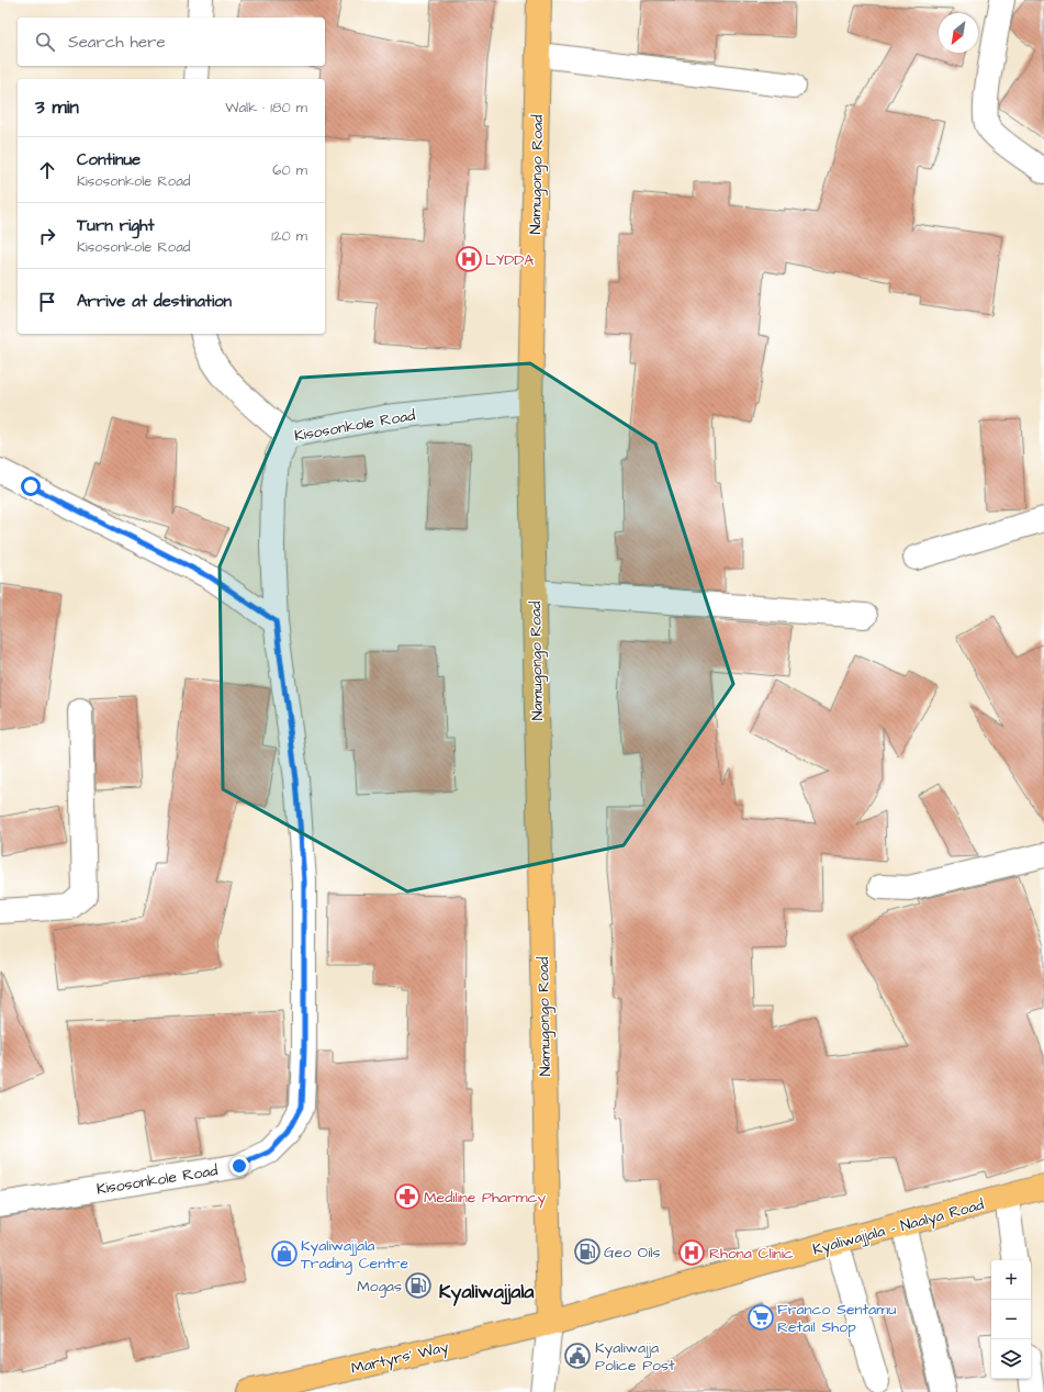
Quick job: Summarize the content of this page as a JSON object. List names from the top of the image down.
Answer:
{
  "streets": {
    "main road": ["Namugongo Road", "Kyaliwajjala - Naalya Road", "Martyrs' Way"],
    "street": ["Kisosonkole Road"]
  },
  "crossings": [
    ["Namugongo Road", "Kisosonkole Road"],
    ["Namugongo Road", "Kyaliwajjala - Naalya Road"],
    ["Namugongo Road", "Martyrs' Way"],
    ["Kyaliwajjala - Naalya Road", "Martyrs' Way"]
  ],
  "districts": ["Kyaliwajjala"],
  "places": {
    "hospital": ["LYDDA", "Rhona Clinic"],
    "pharmacy": ["Mediline Pharmcy"],
    "fuel station": ["Geo Oils", "Mogas"],
    "shop": ["Kyaliwajjala Trading Centre"],
    "supermarket": ["Franco Sentamu Retail Shop"],
    "public building": ["Kyaliwajja Police Post"]
  },
  "north": "bottom left",
  "page": {
    "search": "Search here",
    "heading": ["3 min", "Walk · 180 m"],
    "list": [
      ["Continue", "Kisosonkole Road", "60 m"],
      ["Turn right", "Kisosonkole Road", "120 m"],
      "Arrive at destination"
    ],
    "map_buttons": ["+", "−"]
  }
}
